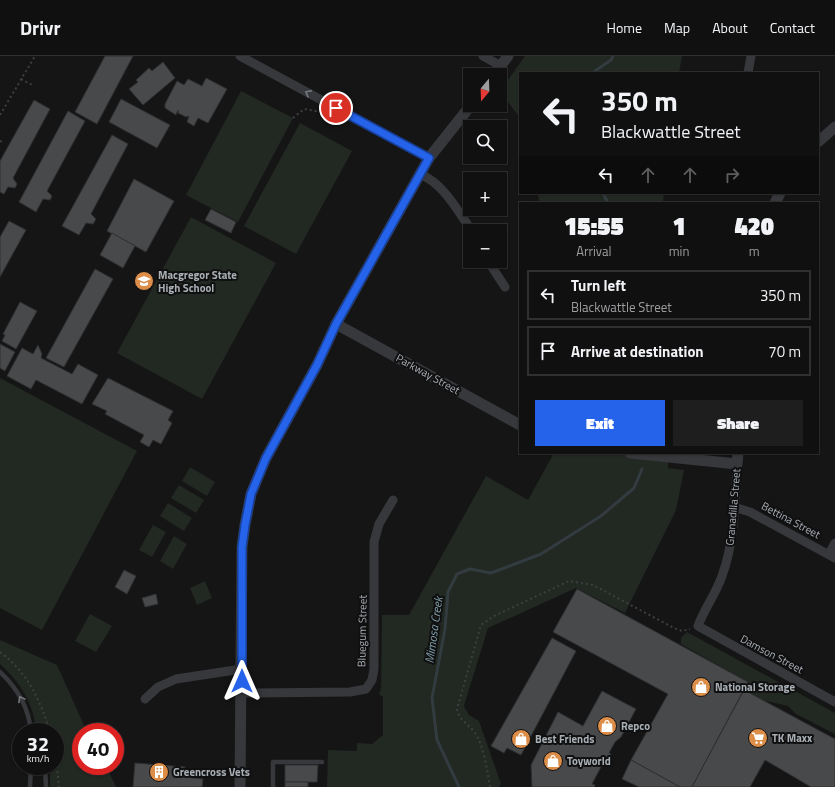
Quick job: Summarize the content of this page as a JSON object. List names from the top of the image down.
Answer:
{
  "streets": {
    "street": [
      "Parkway Street",
      "Granadilla Street",
      "Bettina Street",
      "Bluegum Street",
      "Damson Street"
    ]
  },
  "crossings": [
    ["Granadilla Street", "Bettina Street"],
    ["Granadilla Street", "Damson Street"]
  ],
  "water": ["Mimosa Creek"],
  "places": {
    "school or university": ["Macgregor State High School"],
    "shop": [
      "National Storage",
      "Repco",
      "Best Friends",
      "Toyworld"
    ],
    "supermarket": ["TK Maxx"],
    "building": ["Greencross Vets"]
  },
  "north": "bottom",
  "page": {
    "header": "Drivr",
    "nav": [
      "Home",
      "Map",
      "About",
      "Contact"
    ],
    "map_buttons": ["+", "−"],
    "turn": ["350 m", "Blackwattle Street"],
    "eta": [
      "15:55",
      "Arrival",
      "1",
      "min",
      "420",
      "m"
    ],
    "list": [
      {
        "name": "Turn left",
        "note": "Blackwattle Street",
        "value": "350 m"
      },
      {
        "name": "Arrive at destination",
        "value": "70 m"
      }
    ],
    "buttons": ["Exit", "Share"],
    "speed": "32 km/h",
    "limit": "40"
  }
}
